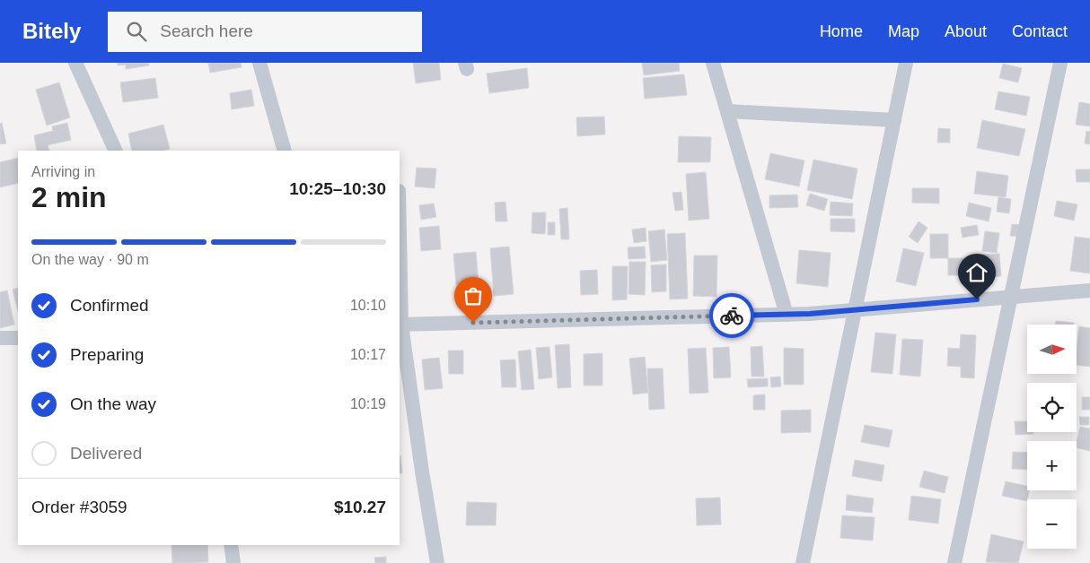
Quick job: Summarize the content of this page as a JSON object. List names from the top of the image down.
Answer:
{
  "north": "right",
  "page": {
    "header": "Bitely",
    "search": "Search here",
    "nav": [
      "Home",
      "Map",
      "About",
      "Contact"
    ],
    "heading": ["2 min", "Arriving in", "10:25–10:30"],
    "panel": ["Order #3059", "$10.27"],
    "bar": "On the way · 90 m",
    "list": [
      ["Confirmed", "10:10"],
      ["Preparing", "10:17"],
      ["On the way", "10:19"],
      "Delivered"
    ],
    "map_buttons": ["+", "−"]
  }
}
